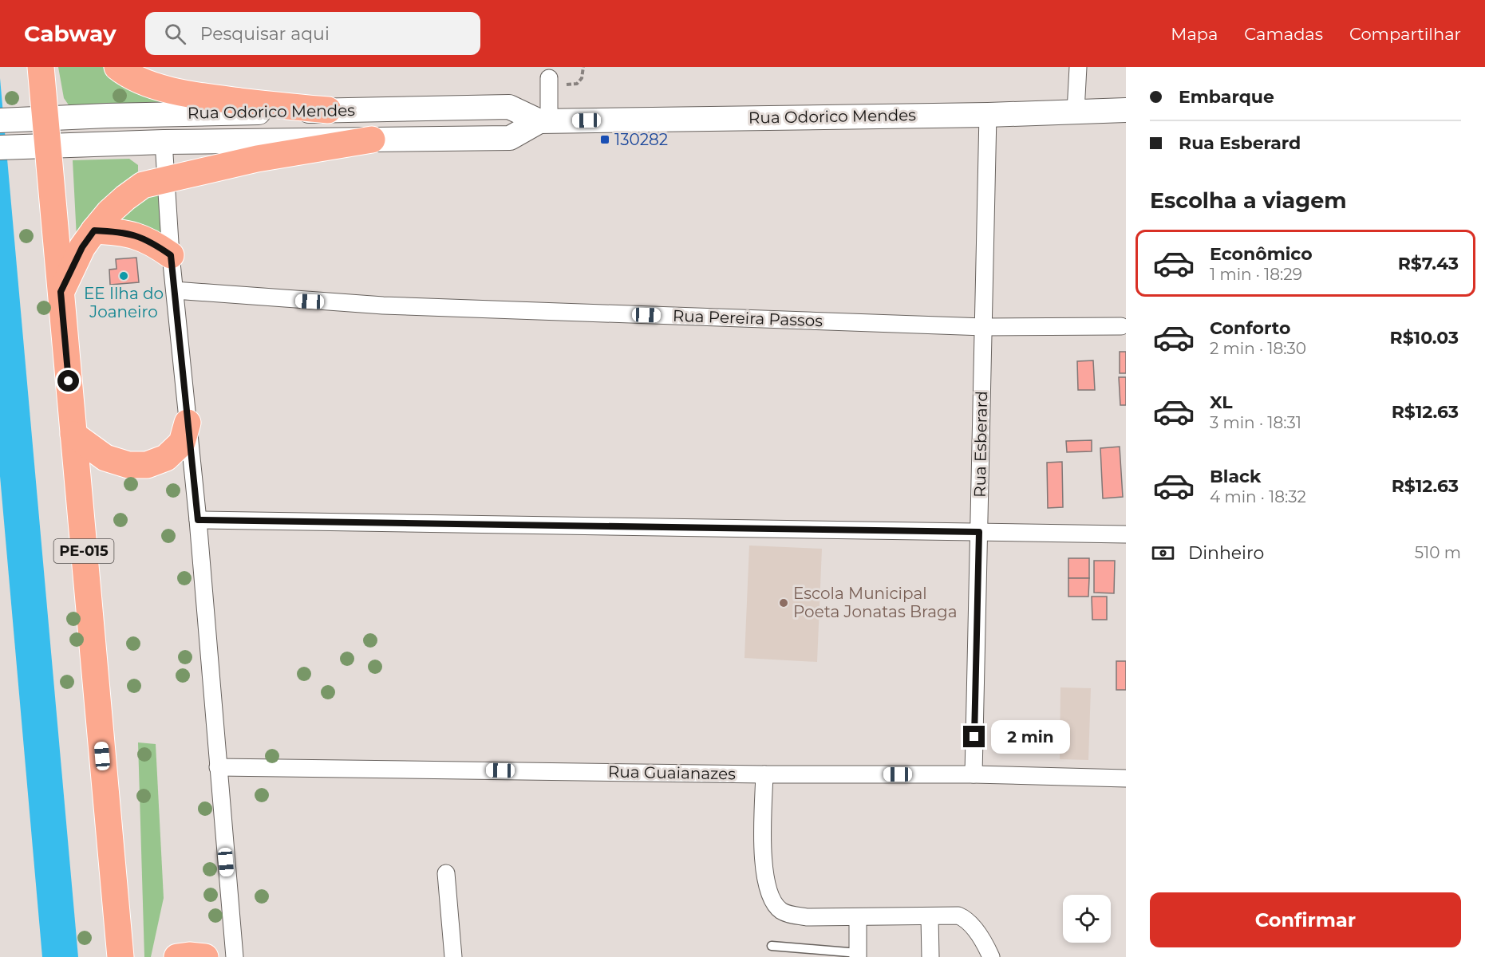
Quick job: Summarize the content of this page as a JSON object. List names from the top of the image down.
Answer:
{
  "streets": {
    "highway": ["PE-015"],
    "main road": ["Rua Odorico Mendes"],
    "street": ["Rua Pereira Passos", "Rua Esberard", "Rua Guaianazes"]
  },
  "crossings": [
    ["Rua Odorico Mendes", "Rua Esberard"],
    ["Rua Odorico Mendes", "PE-015"],
    ["Rua Pereira Passos", "Rua Esberard"],
    ["Rua Esberard", "Rua Guaianazes"]
  ],
  "places": {
    "transit": ["130282"],
    "other": ["EE Ilha do Joaneiro", "Escola Municipal Poeta Jonatas Braga"]
  },
  "page": {
    "header": "Cabway",
    "search": "Pesquisar aqui",
    "nav": ["Mapa", "Camadas", "Compartilhar"],
    "banner": ["Embarque", "Rua Esberard"],
    "heading": "Escolha a viagem",
    "list": [
      {
        "name": "Econômico",
        "note": "1 min · 18:29",
        "value": "R$7.43"
      },
      {
        "name": "Conforto",
        "note": "2 min · 18:30",
        "value": "R$10.03"
      },
      {
        "name": "XL",
        "note": "3 min · 18:31",
        "value": "R$12.63"
      },
      {
        "name": "Black",
        "note": "4 min · 18:32",
        "value": "R$12.63"
      }
    ],
    "pay": ["Dinheiro", "510 m"],
    "bubble": "2 min",
    "buttons": "Confirmar"
  }
}
